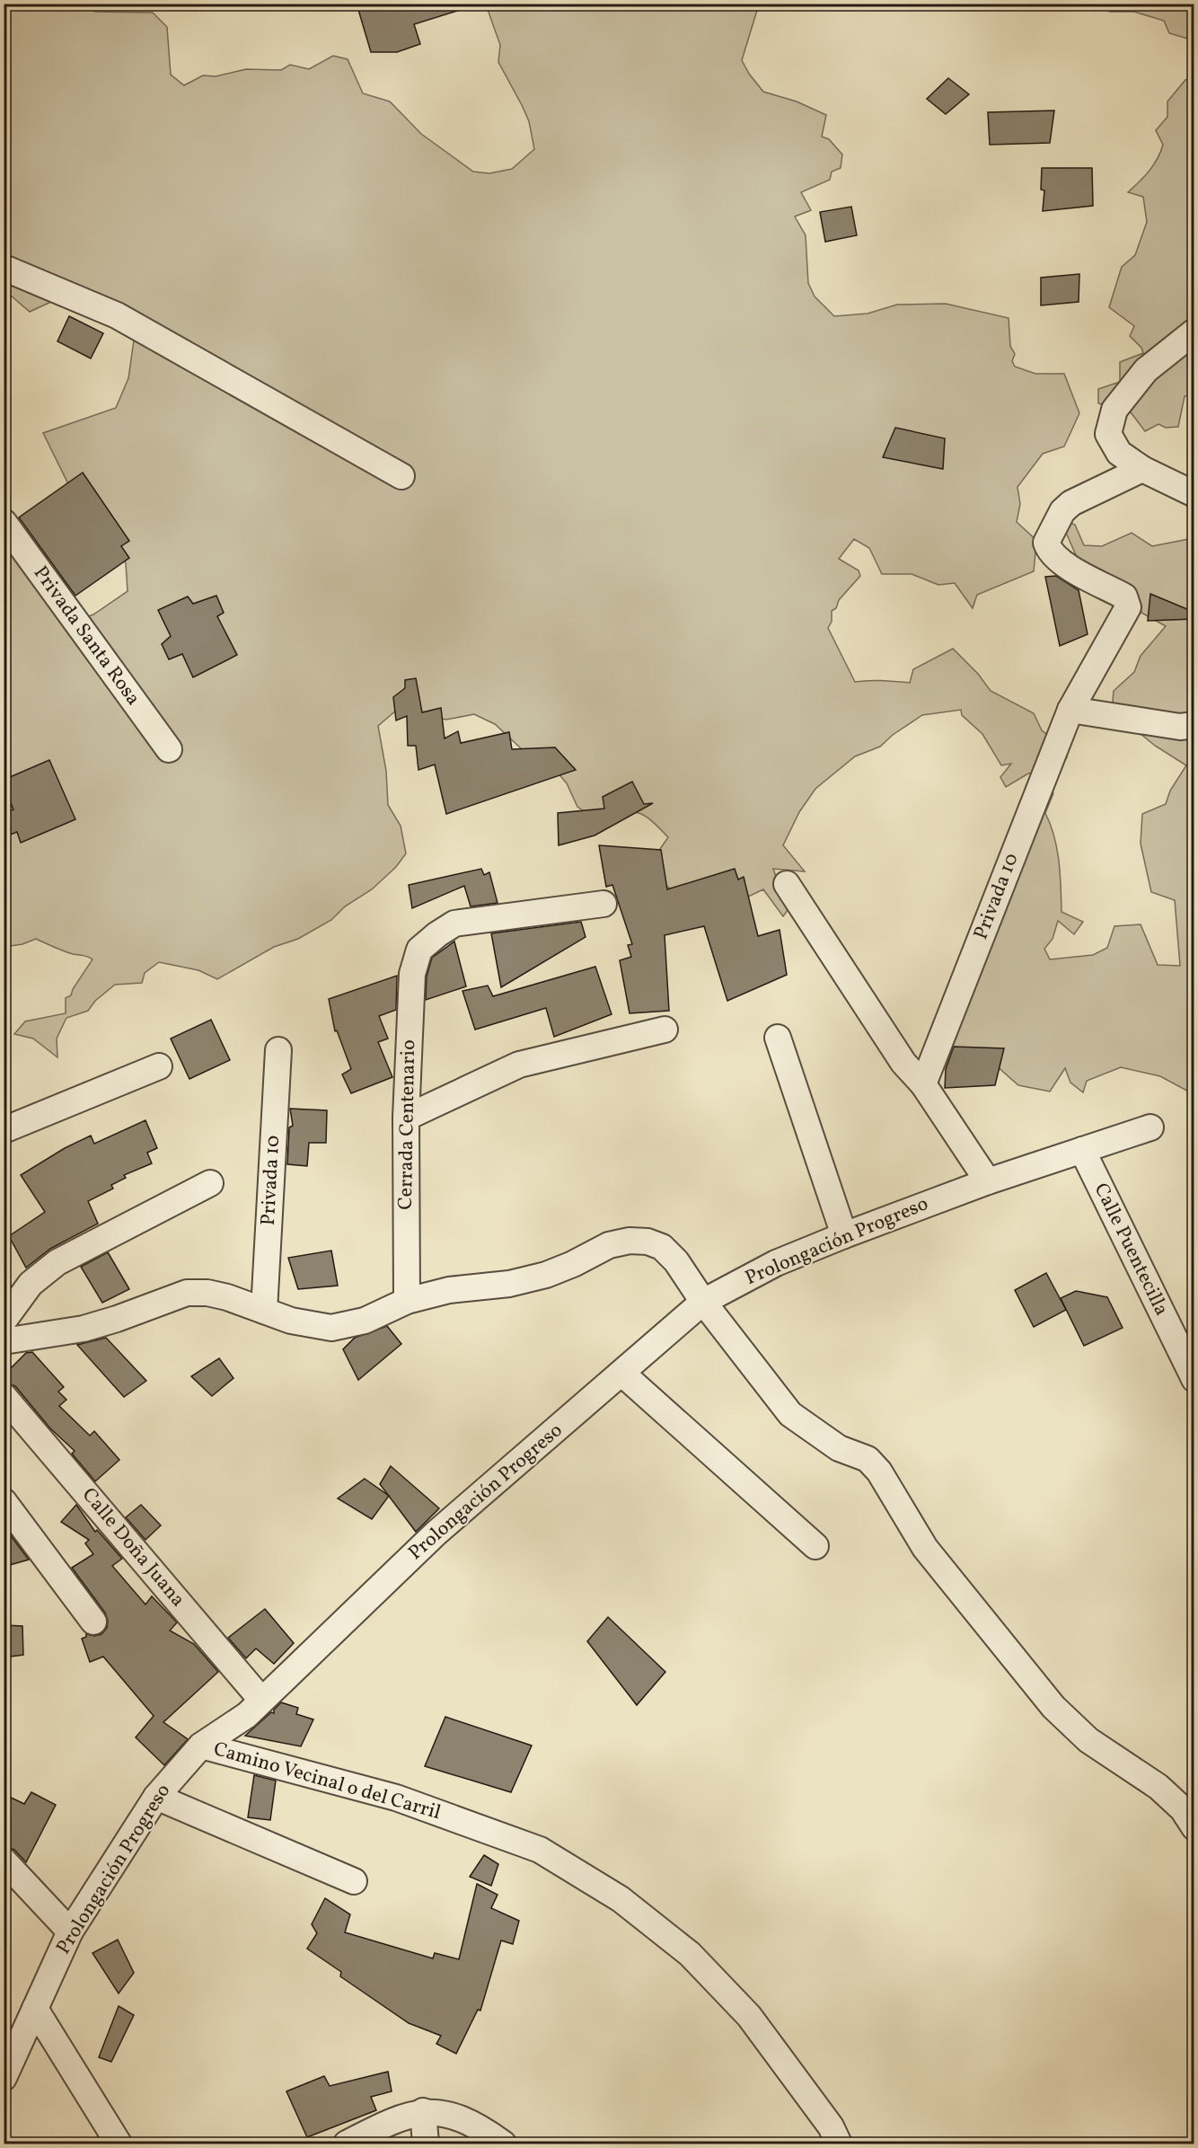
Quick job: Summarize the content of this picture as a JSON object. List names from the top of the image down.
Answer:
{
  "streets": {
    "street": [
      "Privada Santa Rosa",
      "Privada 10",
      "Cerrada Centenario",
      "Prolongación Progreso",
      "Calle Puentecilla",
      "Calle Doña Juana",
      "Camino Vecinal o del Carril"
    ]
  },
  "crossings": [
    ["Prolongación Progreso", "Calle Puentecilla"],
    ["Prolongación Progreso", "Calle Doña Juana"],
    ["Prolongación Progreso", "Camino Vecinal o del Carril"]
  ]
}
